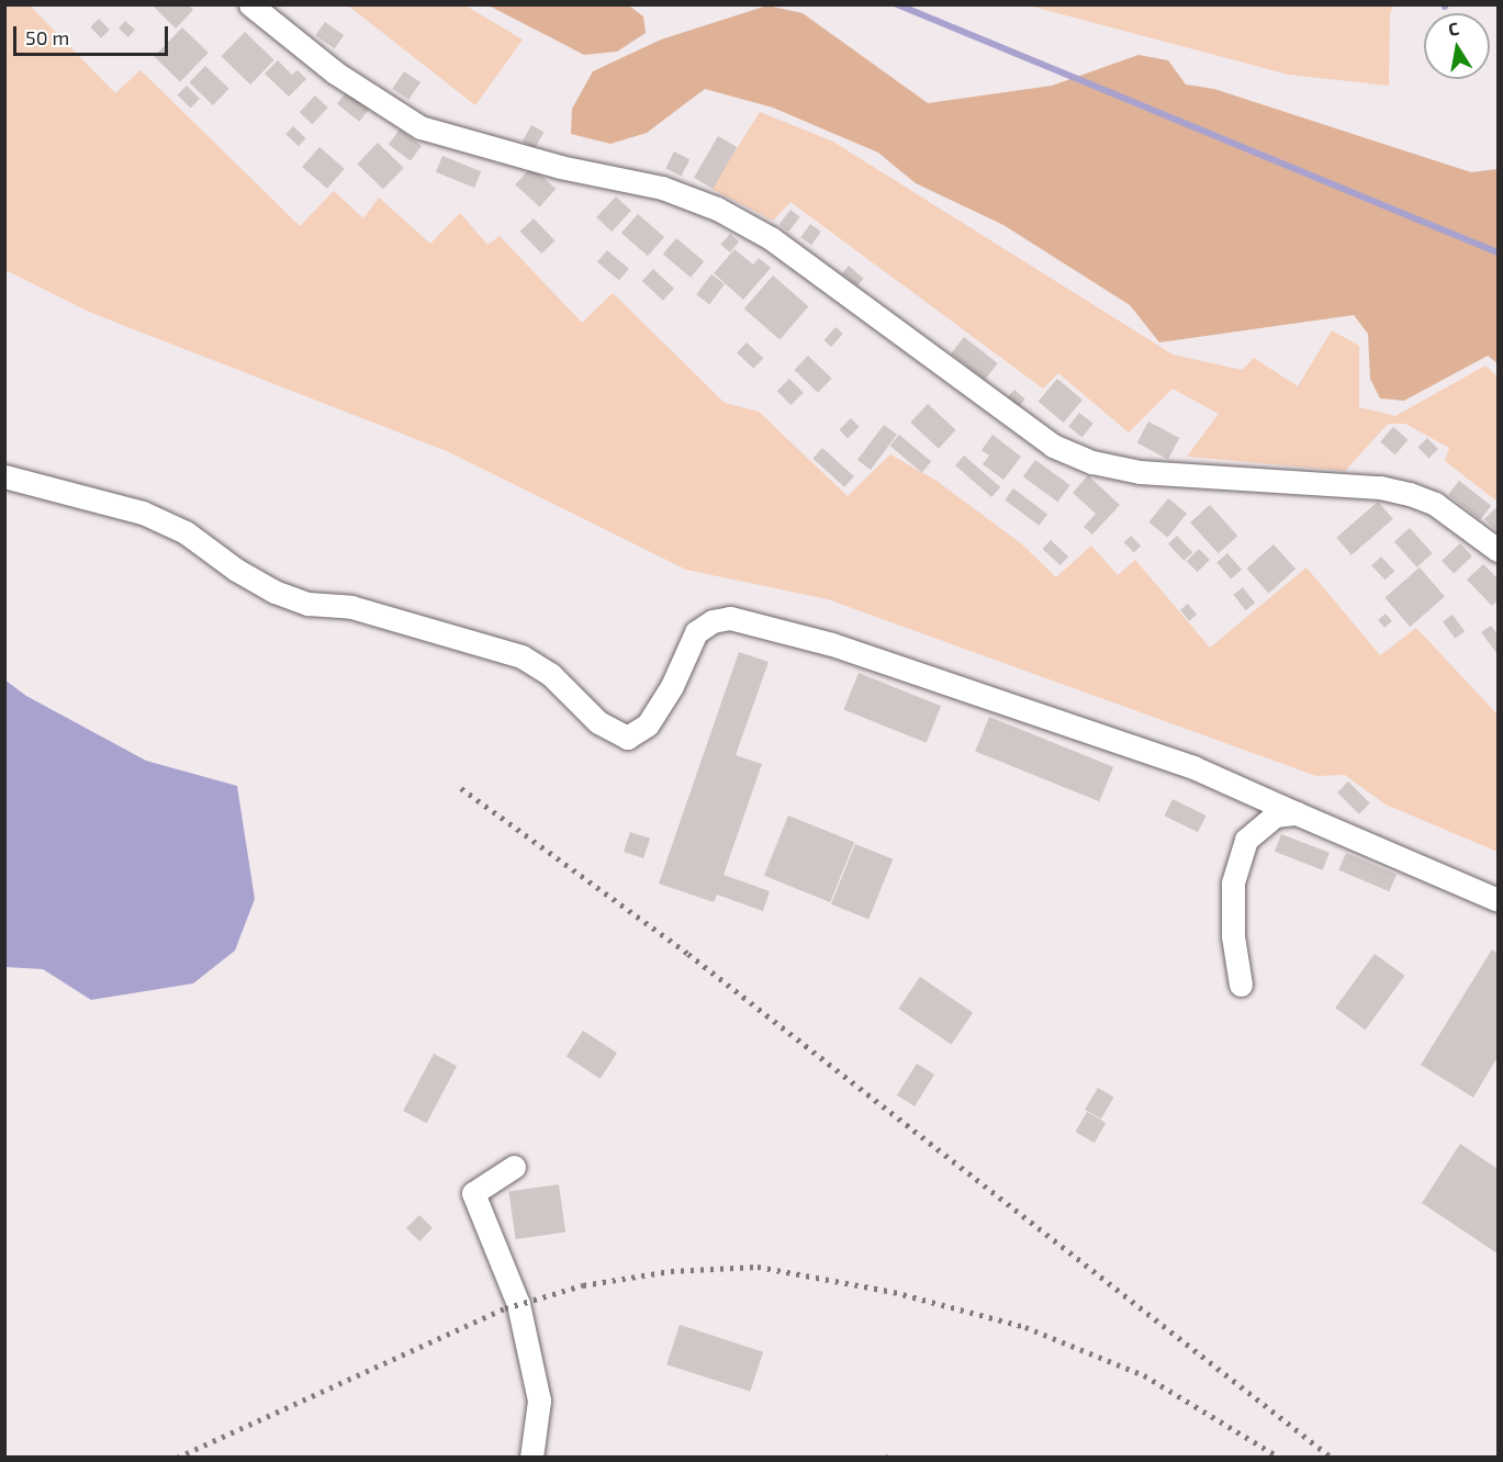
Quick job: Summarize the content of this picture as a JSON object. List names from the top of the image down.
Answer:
{
  "scale_bar": "50 m",
  "north": "top"
}
